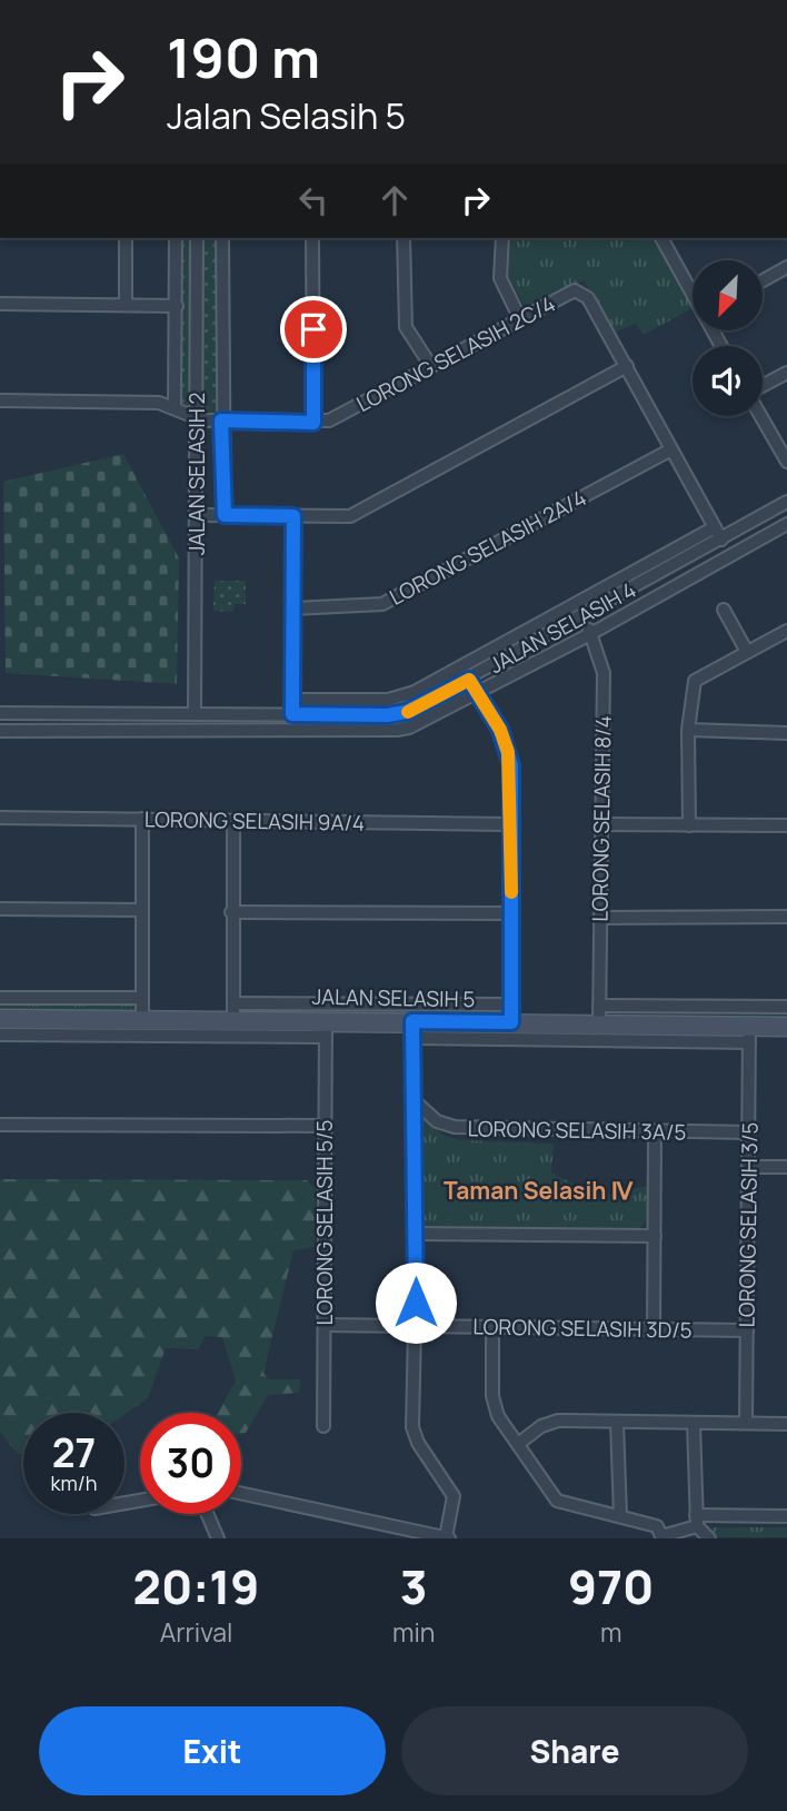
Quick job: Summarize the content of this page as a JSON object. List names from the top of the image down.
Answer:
{
  "streets": {
    "street": [
      "LORONG SELASIH 2C/4",
      "JALAN SELASIH 2",
      "LORONG SELASIH 2A/4",
      "JALAN SELASIH 4",
      "LORONG SELASIH 8/4",
      "LORONG SELASIH 9A/4",
      "JALAN SELASIH 5",
      "LORONG SELASIH 3A/5",
      "LORONG SELASIH 5/5",
      "LORONG SELASIH 3/5",
      "LORONG SELASIH 3D/5"
    ]
  },
  "crossings": [
    ["LORONG SELASIH 2C/4", "JALAN SELASIH 2"],
    ["JALAN SELASIH 2", "JALAN SELASIH 4"],
    ["JALAN SELASIH 4", "LORONG SELASIH 8/4"],
    ["LORONG SELASIH 8/4", "JALAN SELASIH 5"],
    ["JALAN SELASIH 5", "LORONG SELASIH 5/5"],
    ["JALAN SELASIH 5", "LORONG SELASIH 3/5"],
    ["LORONG SELASIH 3A/5", "LORONG SELASIH 3/5"],
    ["LORONG SELASIH 5/5", "LORONG SELASIH 3D/5"],
    ["LORONG SELASIH 3/5", "LORONG SELASIH 3D/5"]
  ],
  "districts": ["Taman Selasih Ⅳ"],
  "north": "bottom left",
  "page": {
    "turn": ["190 m", "Jalan Selasih 5"],
    "speed": "27 km/h",
    "limit": "30",
    "eta": [
      "20:19",
      "Arrival",
      "3",
      "min",
      "970",
      "m"
    ],
    "buttons": ["Exit", "Share"]
  }
}
